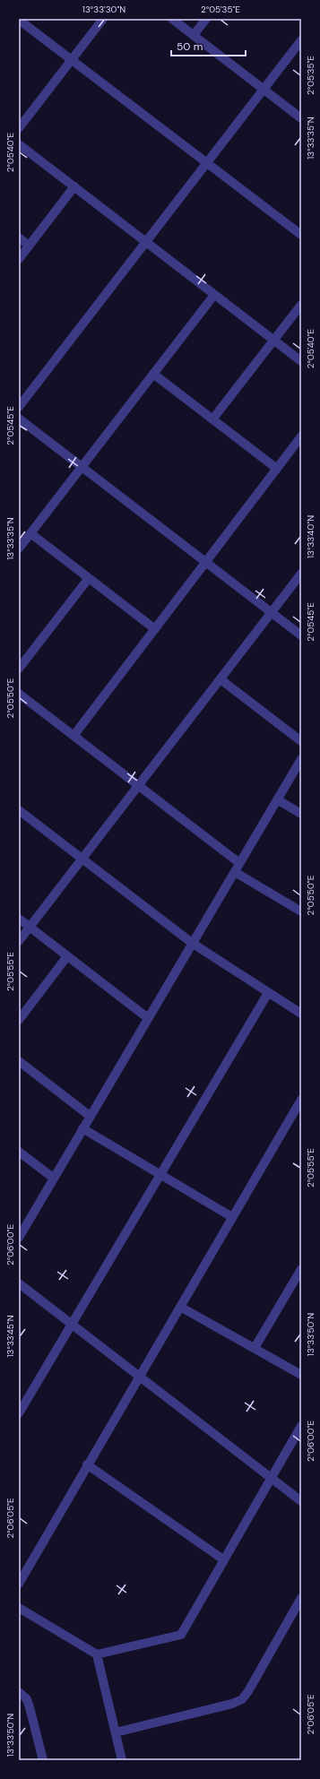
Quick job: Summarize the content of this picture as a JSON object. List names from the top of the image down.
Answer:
{
  "scale_bar": "50 m",
  "coordinates": [
    "13°33'30\"N",
    "2°05'35\"E",
    "13°33'35\"N",
    "2°05'40\"E",
    "2°05'45\"E",
    "13°33'40\"N",
    "2°05'50\"E",
    "2°05'55\"E",
    "2°06'00\"E",
    "13°33'50\"N",
    "13°33'45\"N",
    "2°06'05\"E"
  ]
}
